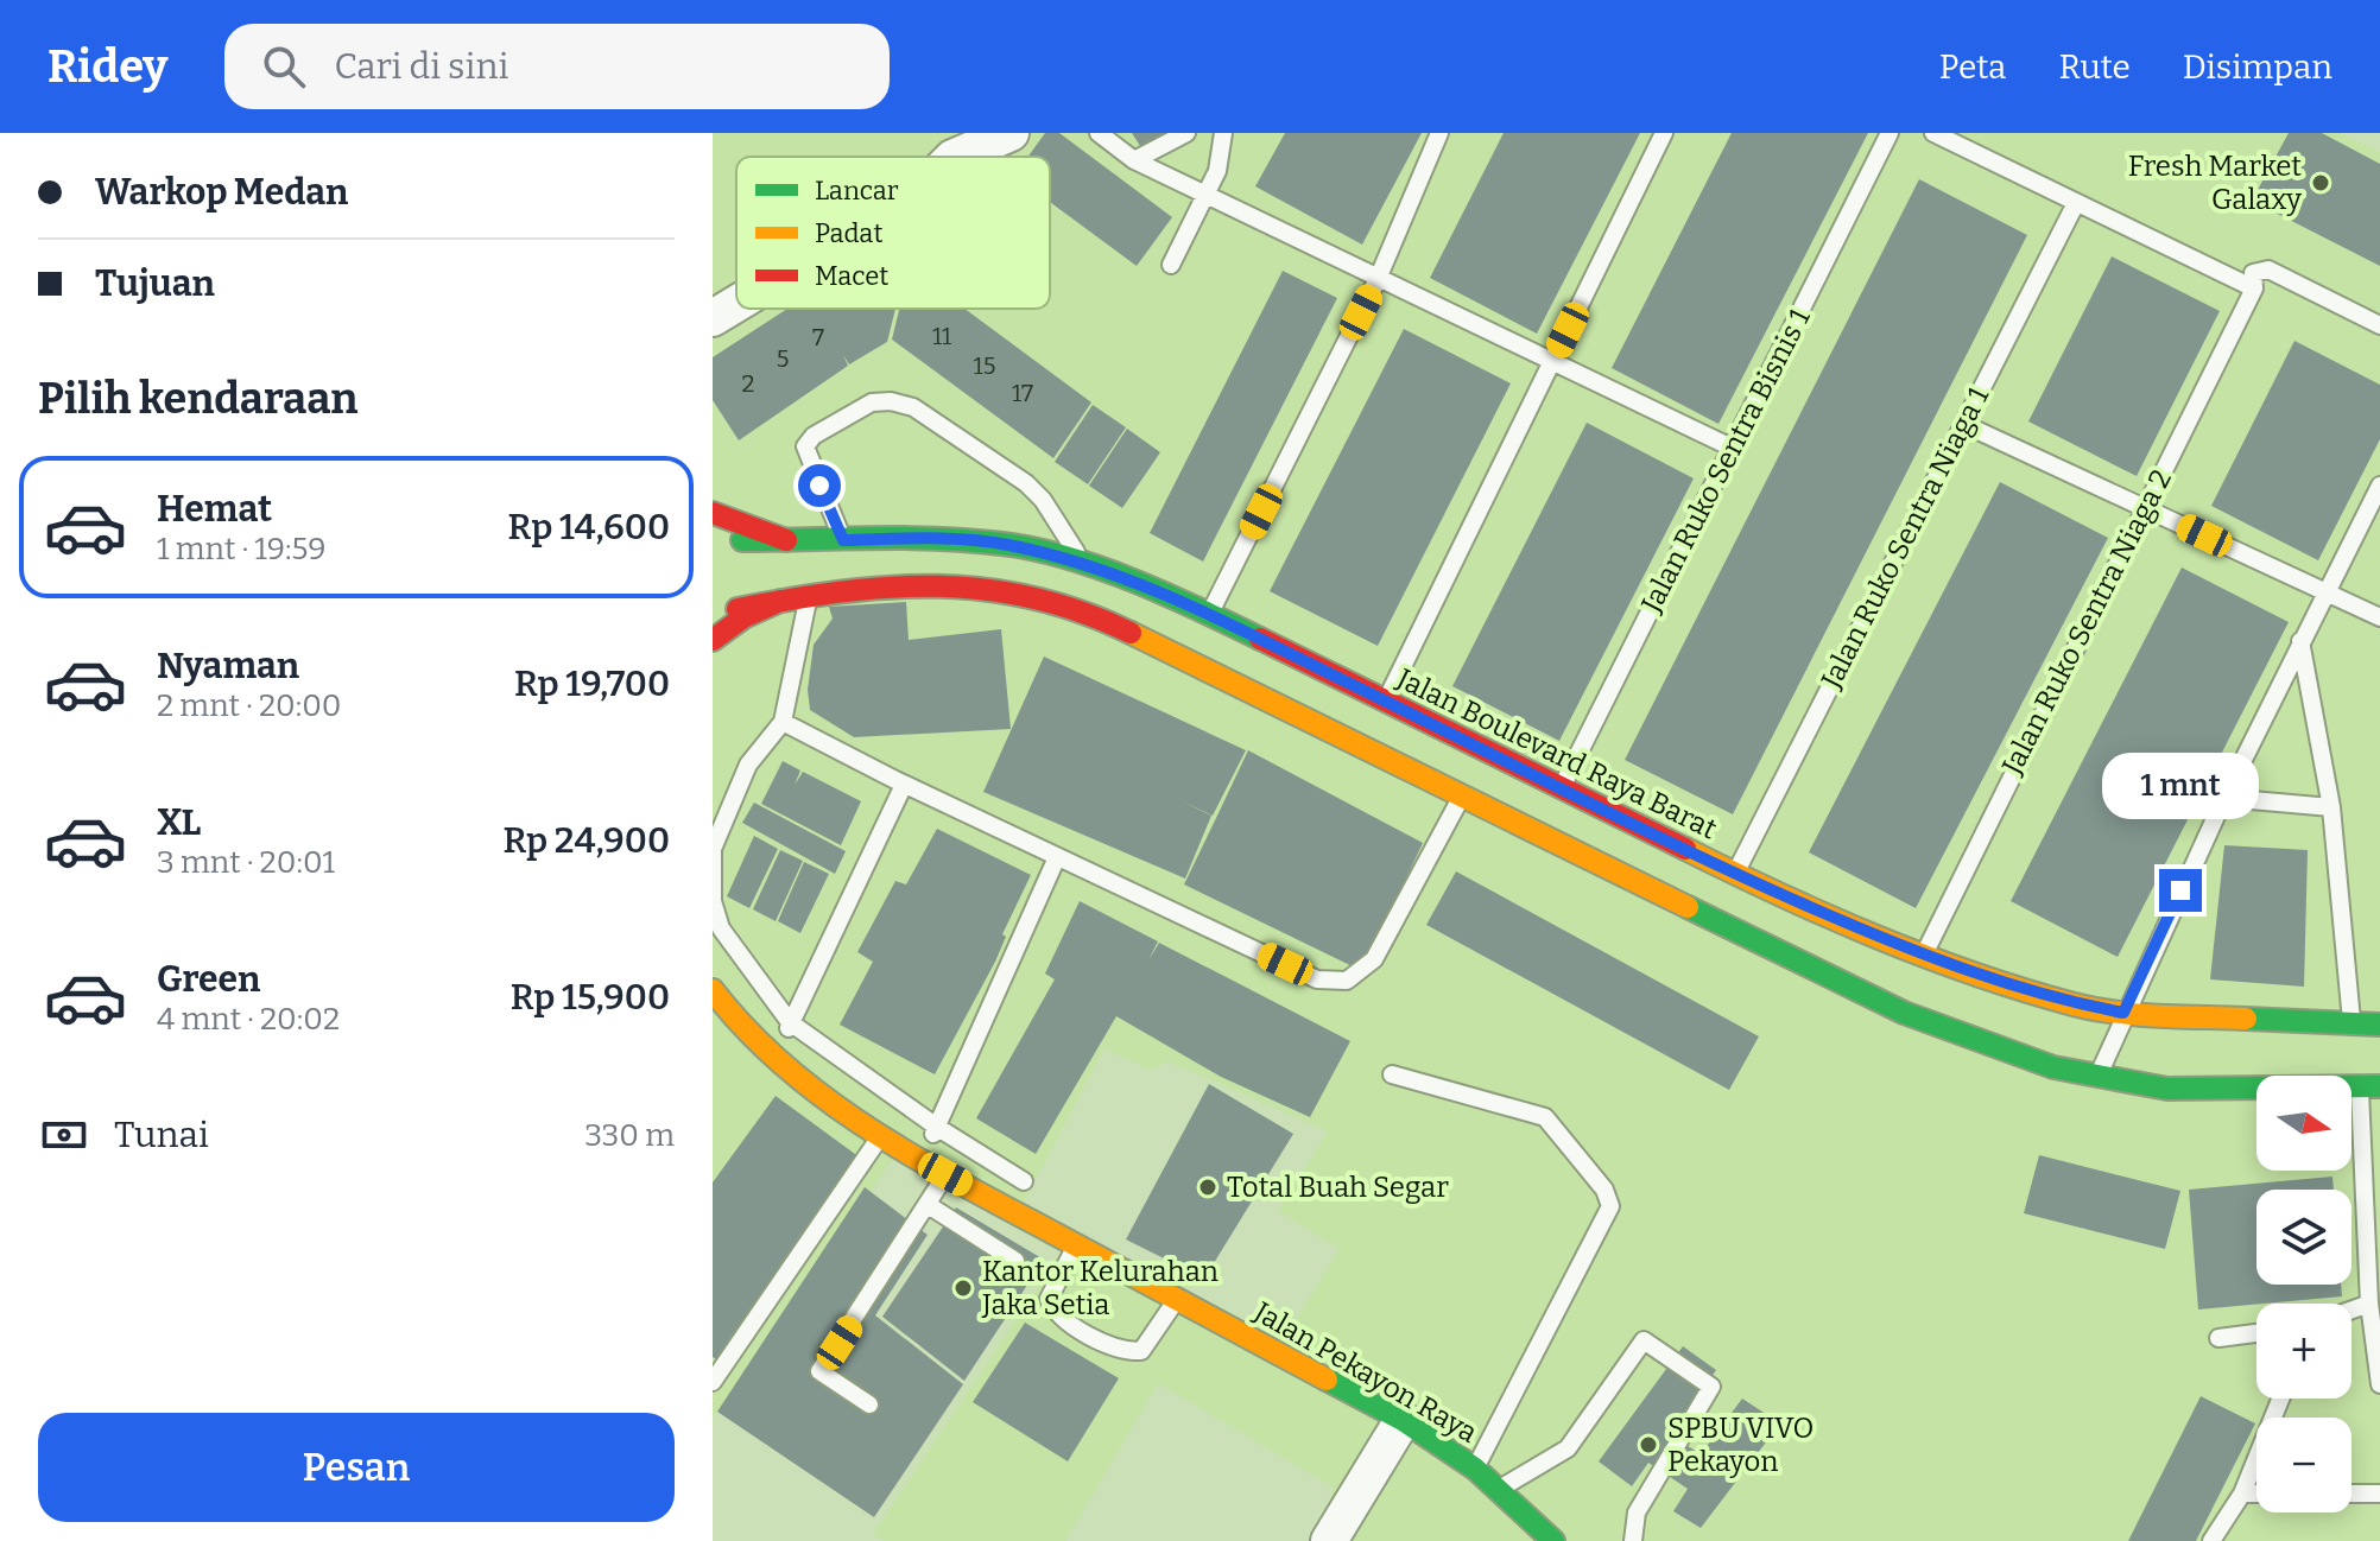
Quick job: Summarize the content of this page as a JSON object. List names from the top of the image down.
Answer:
{
  "streets": {
    "main road": ["Jalan Boulevard Raya Barat", "Jalan Pekayon Raya"],
    "lane": ["Jalan Ruko Sentra Bisnis 1", "Jalan Ruko Sentra Niaga 1", "Jalan Ruko Sentra Niaga 2"]
  },
  "crossings": [
    ["Jalan Ruko Sentra Bisnis 1", "Jalan Boulevard Raya Barat"],
    ["Jalan Ruko Sentra Niaga 1", "Jalan Boulevard Raya Barat"],
    ["Jalan Ruko Sentra Niaga 2", "Jalan Boulevard Raya Barat"]
  ],
  "places": [
    "Fresh Market Galaxy",
    "Total Buah Segar",
    "Kantor Kelurahan Jaka Setia",
    "SPBU VIVO Pekayon"
  ],
  "house_numbers": [
    "11",
    "7",
    "5",
    "15",
    "2",
    "17"
  ],
  "legend": ["Lancar", "Padat", "Macet"],
  "north": "right",
  "page": {
    "header": "Ridey",
    "search": "Cari di sini",
    "nav": ["Peta", "Rute", "Disimpan"],
    "banner": ["Warkop Medan", "Tujuan"],
    "heading": "Pilih kendaraan",
    "list": [
      {
        "name": "Hemat",
        "note": "1 mnt · 19:59",
        "value": "Rp 14,600"
      },
      {
        "name": "Nyaman",
        "note": "2 mnt · 20:00",
        "value": "Rp 19,700"
      },
      {
        "name": "XL",
        "note": "3 mnt · 20:01",
        "value": "Rp 24,900"
      },
      {
        "name": "Green",
        "note": "4 mnt · 20:02",
        "value": "Rp 15,900"
      }
    ],
    "bubble": "1 mnt",
    "map_buttons": ["+", "−"],
    "pay": ["Tunai", "330 m"],
    "buttons": "Pesan"
  }
}
